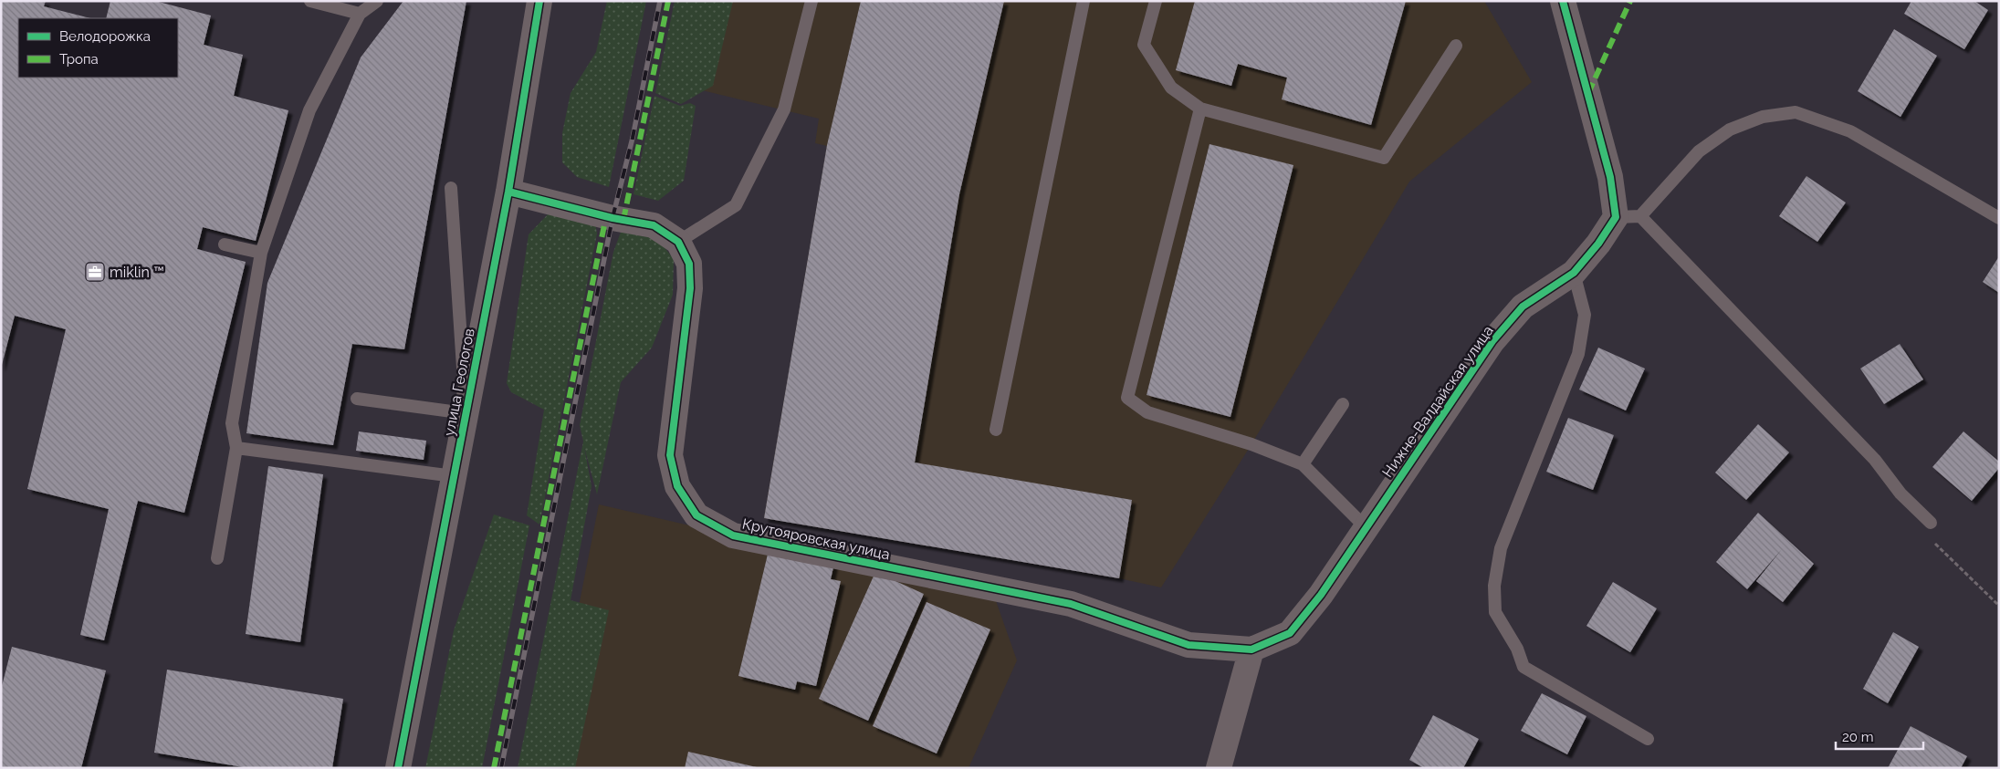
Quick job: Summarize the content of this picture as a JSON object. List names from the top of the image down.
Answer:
{
  "streets": {
    "street": ["улица Геологов", "Нижне-Валдайская улица", "Крутояровская улица"]
  },
  "crossings": [
    ["улица Геологов", "Крутояровская улица"],
    ["Нижне-Валдайская улица", "Крутояровская улица"]
  ],
  "places": {
    "office": ["miklin ™"]
  },
  "legend": ["Велодорожка", "Тропа"],
  "scale_bar": "20 m"
}
